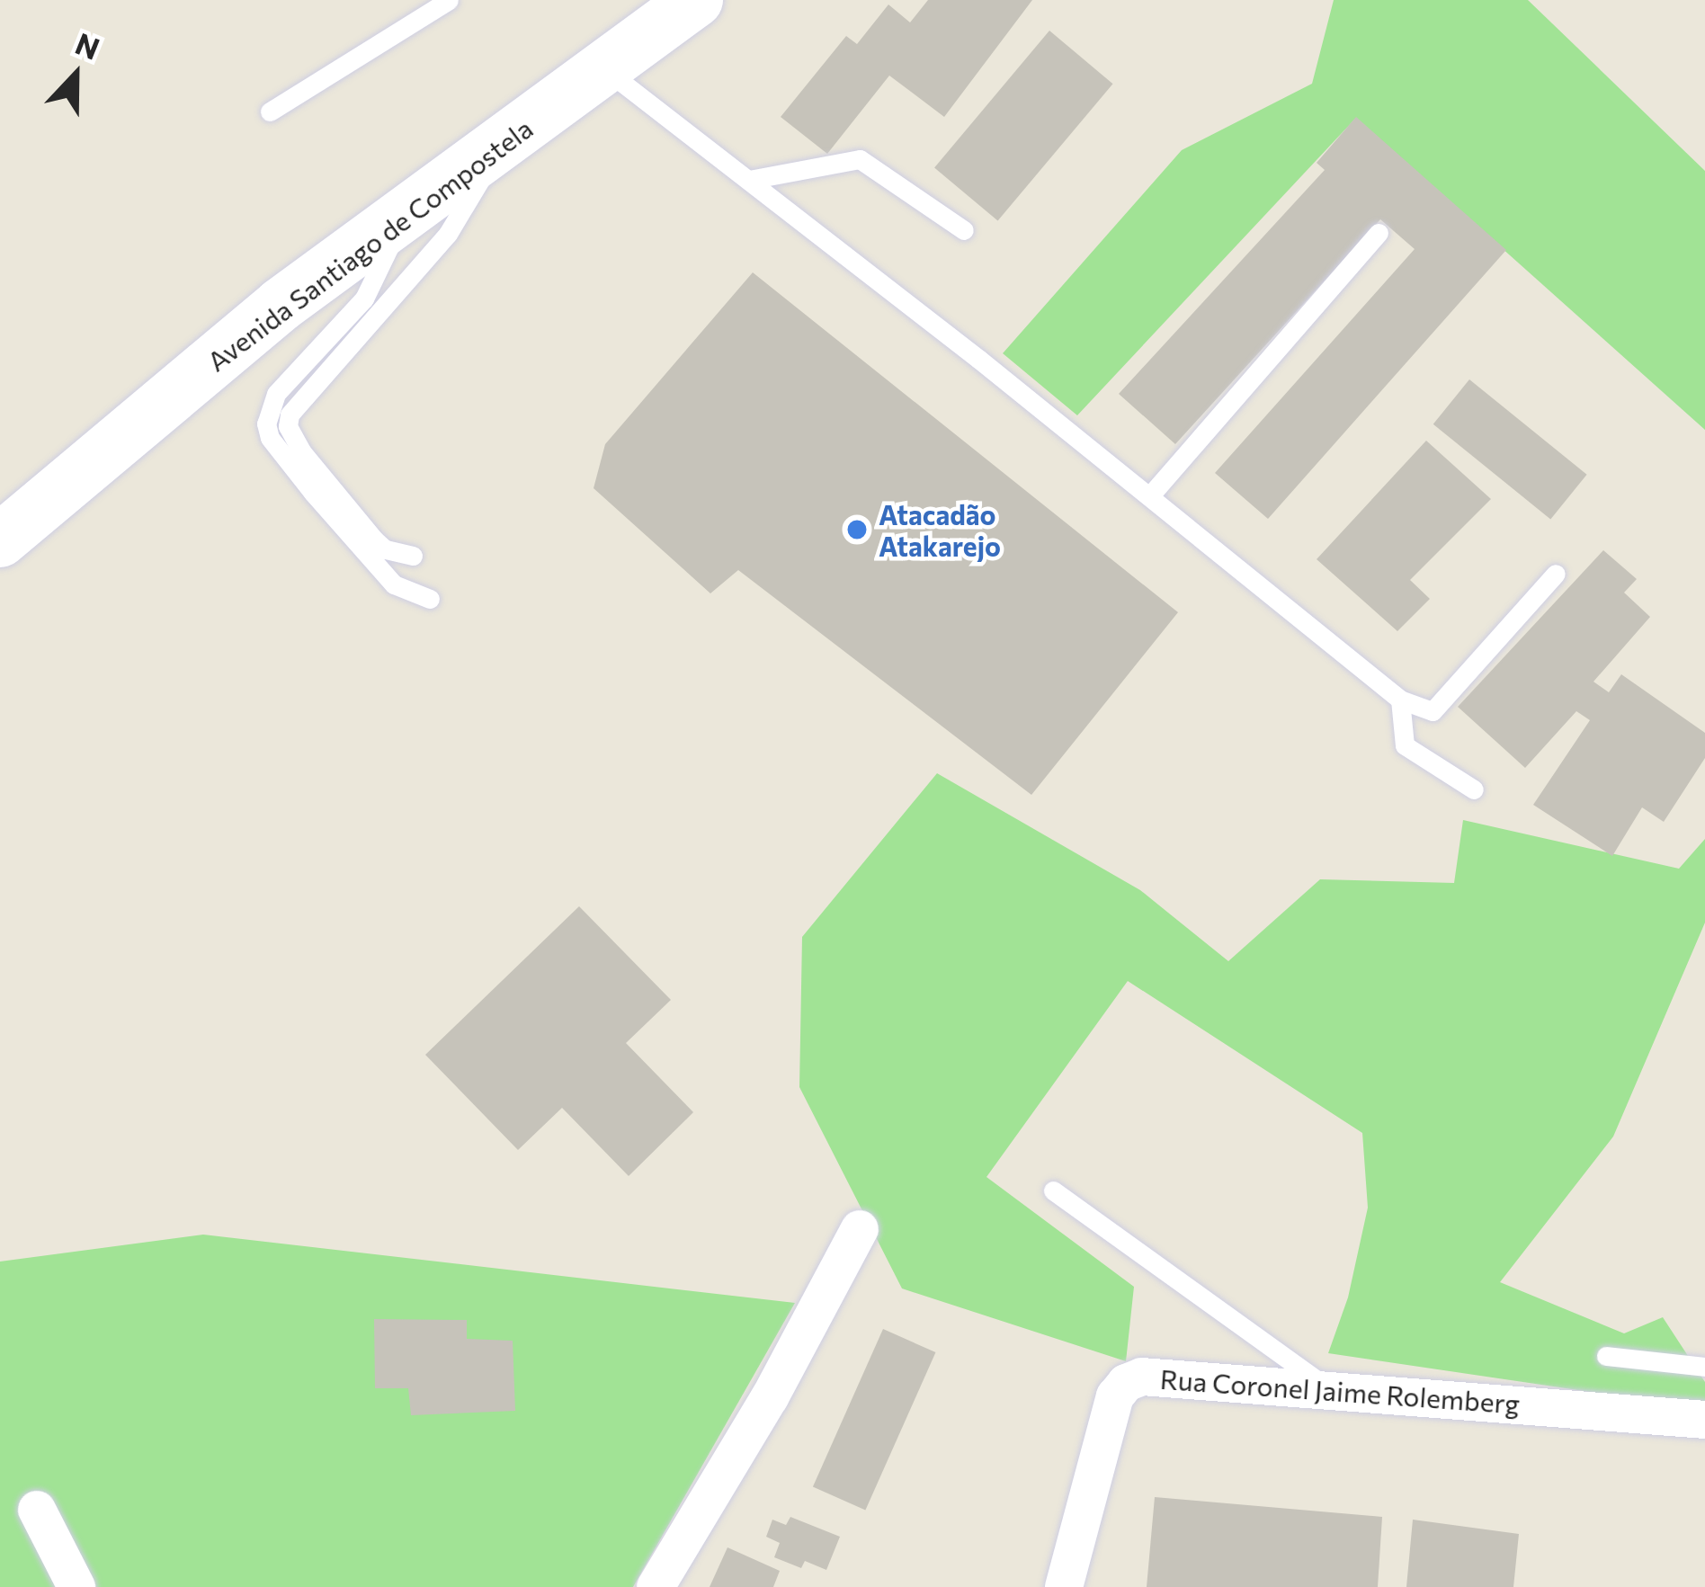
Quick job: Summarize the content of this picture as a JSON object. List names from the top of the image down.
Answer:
{
  "streets": {
    "main road": ["Avenida Santiago de Compostela"],
    "street": ["Rua Coronel Jaime Rolemberg"]
  },
  "places": ["Atacadão Atakarejo"],
  "north": "top"
}
